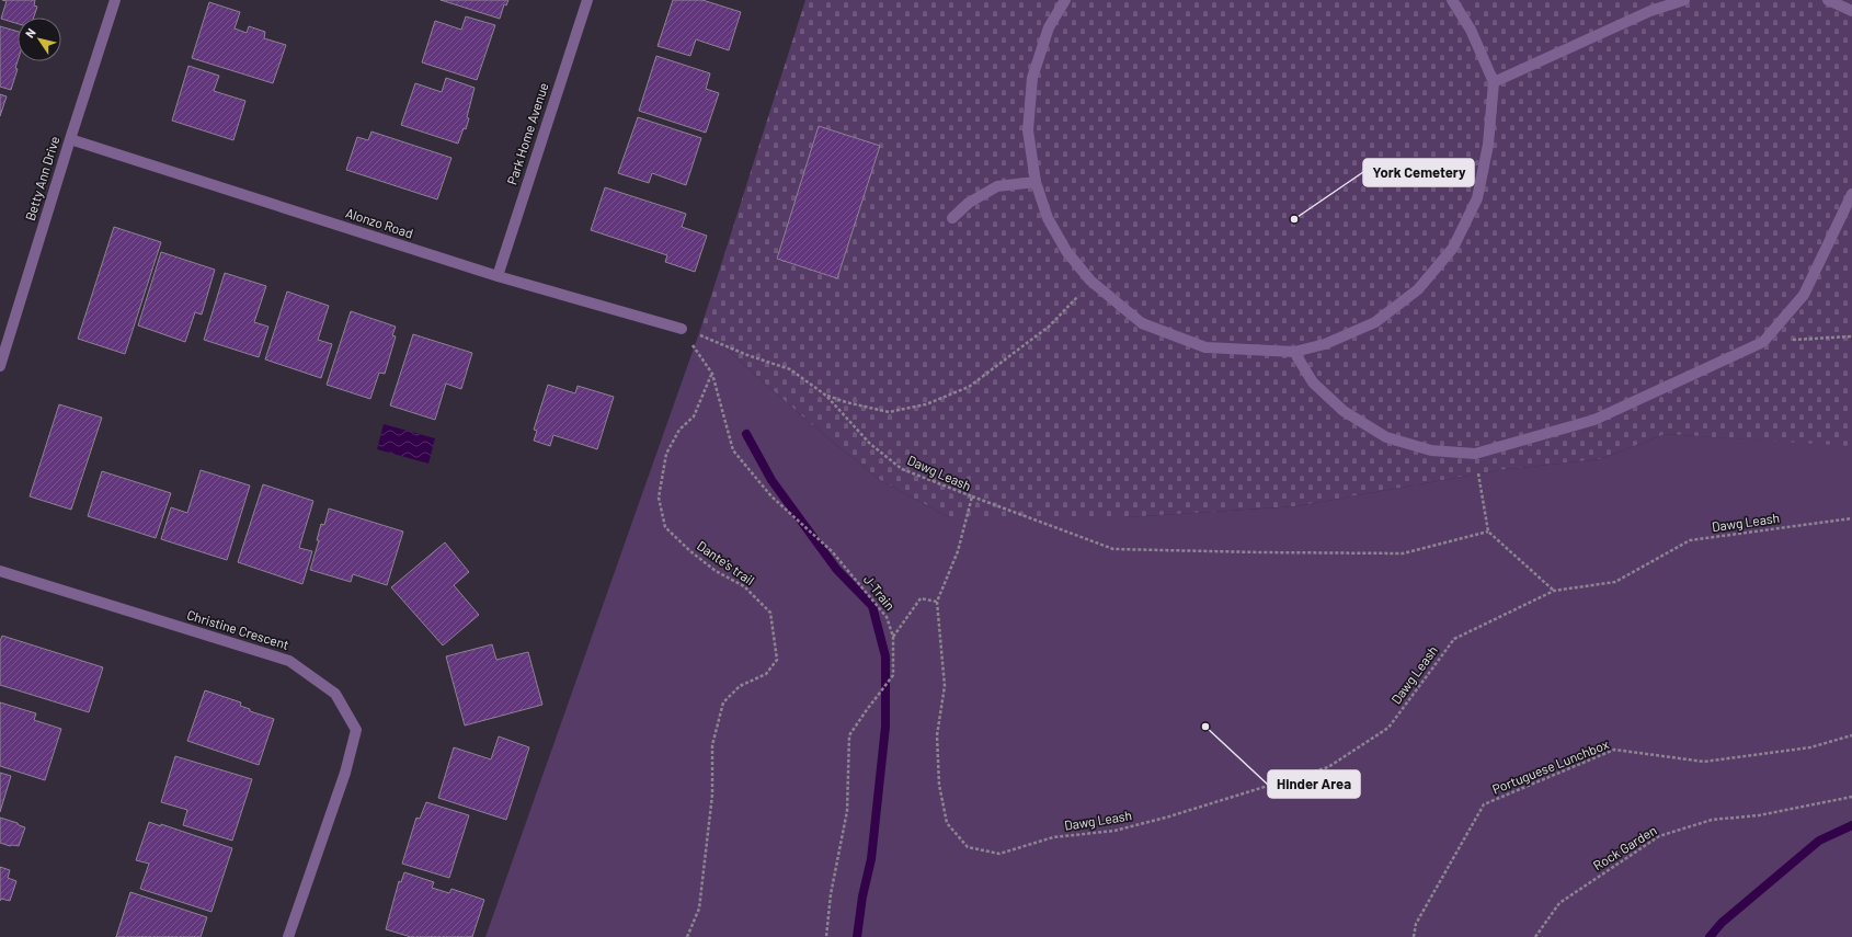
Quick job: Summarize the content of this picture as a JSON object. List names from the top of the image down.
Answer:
{
  "streets": {
    "street": [
      "Park Home Avenue",
      "Betty Ann Drive",
      "Alonzo Road",
      "Christine Crescent"
    ],
    "path": [
      "Dawg Leash",
      "Dante's trail",
      "J-Train",
      "Portuguese Lunchbox",
      "Rock Garden"
    ]
  },
  "crossings": [
    ["Park Home Avenue", "Alonzo Road"],
    ["Betty Ann Drive", "Alonzo Road"],
    ["Alonzo Road", "Dawg Leash"],
    ["Alonzo Road", "J-Train"],
    ["Dawg Leash", "J-Train"],
    ["Dante's trail", "J-Train"]
  ],
  "places": ["York Cemetery", "Hinder Area"],
  "north": "top left"
}
